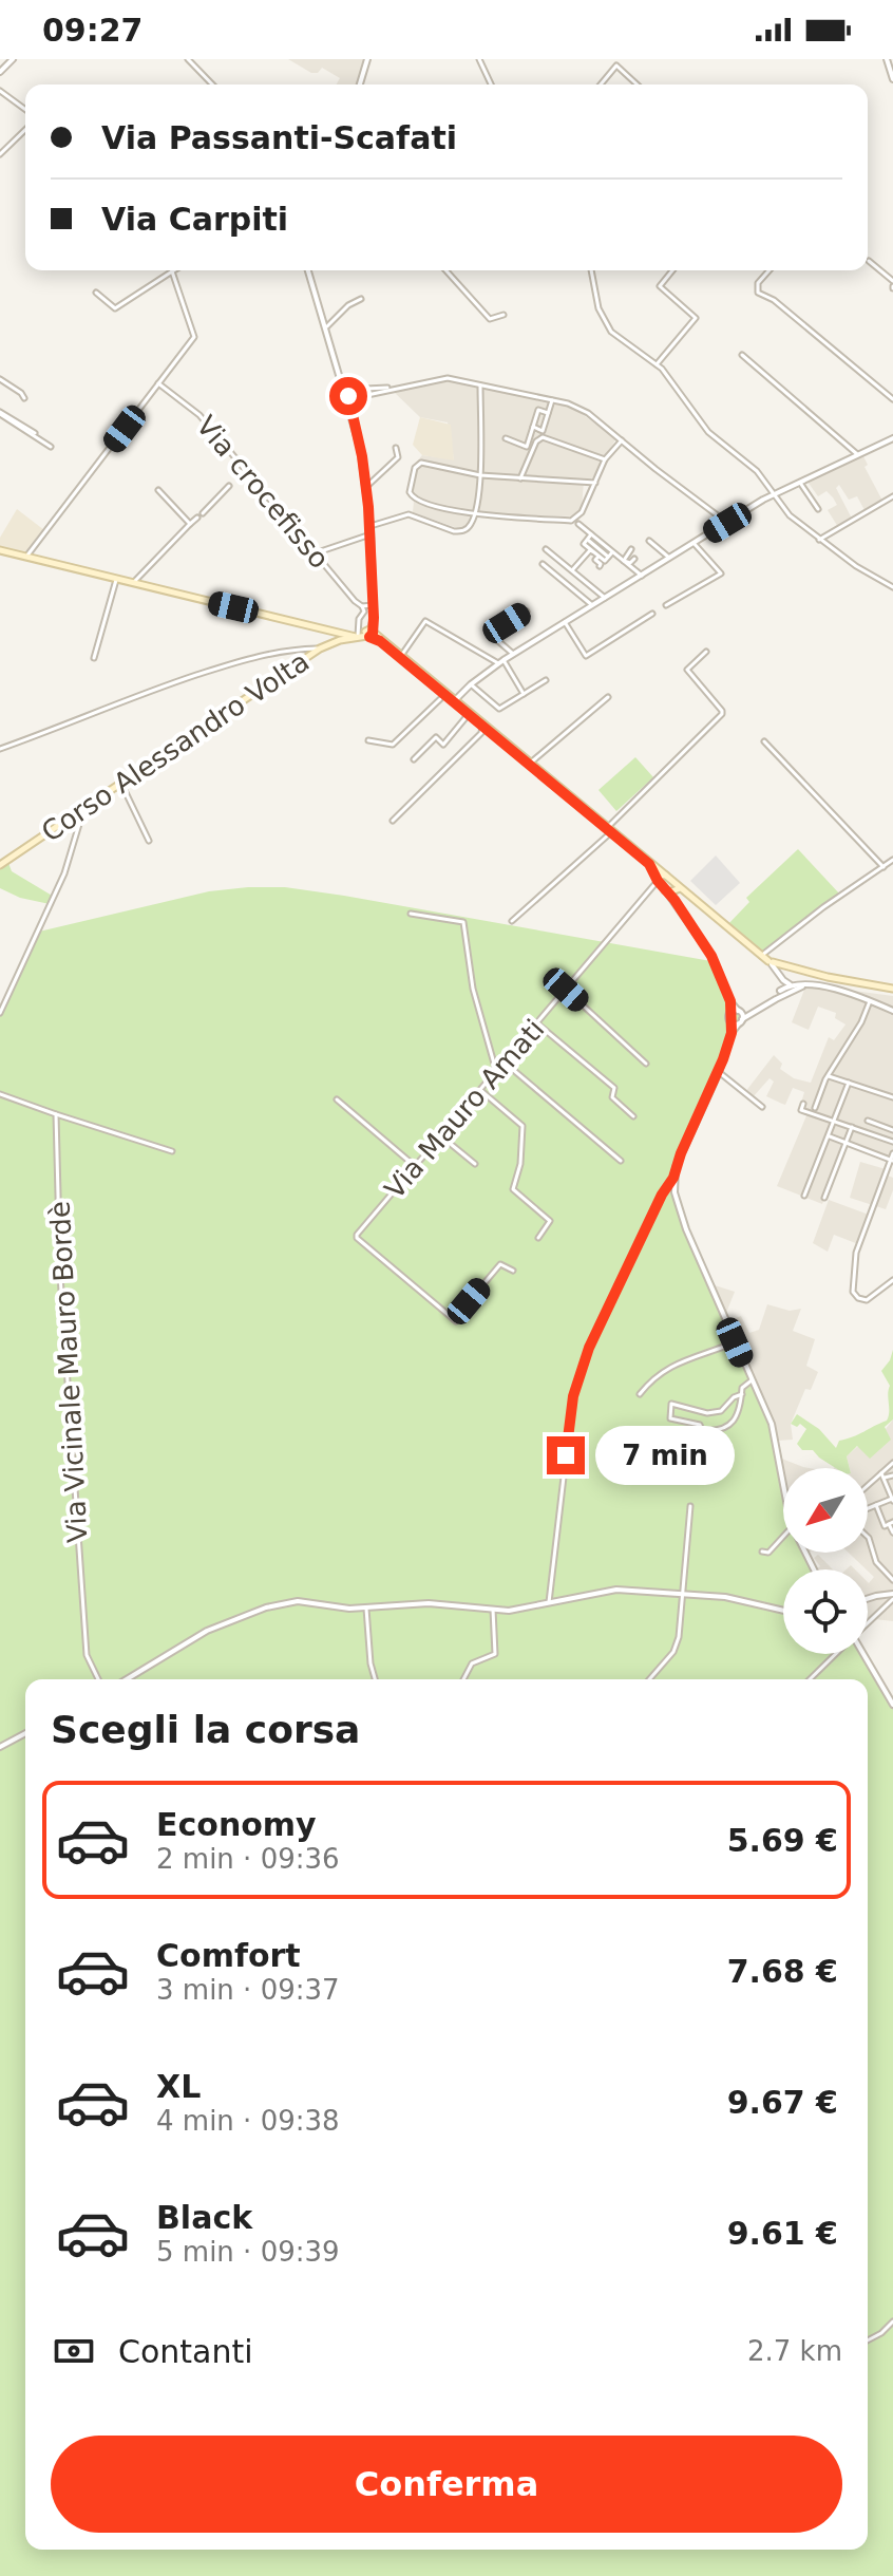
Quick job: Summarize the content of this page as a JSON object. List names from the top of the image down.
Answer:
{
  "streets": {
    "main road": ["Corso Alessandro Volta"],
    "street": ["Via crocefisso", "Via Mauro Amati", "Via Vicinale Mauro Bordè"]
  },
  "north": "bottom left",
  "page": {
    "status": "09:27",
    "banner": ["Via Passanti-Scafati", "Via Carpiti"],
    "bubble": "7 min",
    "heading": "Scegli la corsa",
    "list": [
      {
        "name": "Economy",
        "note": "2 min · 09:36",
        "value": "5.69 €"
      },
      {
        "name": "Comfort",
        "note": "3 min · 09:37",
        "value": "7.68 €"
      },
      {
        "name": "XL",
        "note": "4 min · 09:38",
        "value": "9.67 €"
      },
      {
        "name": "Black",
        "note": "5 min · 09:39",
        "value": "9.61 €"
      }
    ],
    "pay": ["Contanti", "2.7 km"],
    "buttons": "Conferma"
  }
}
